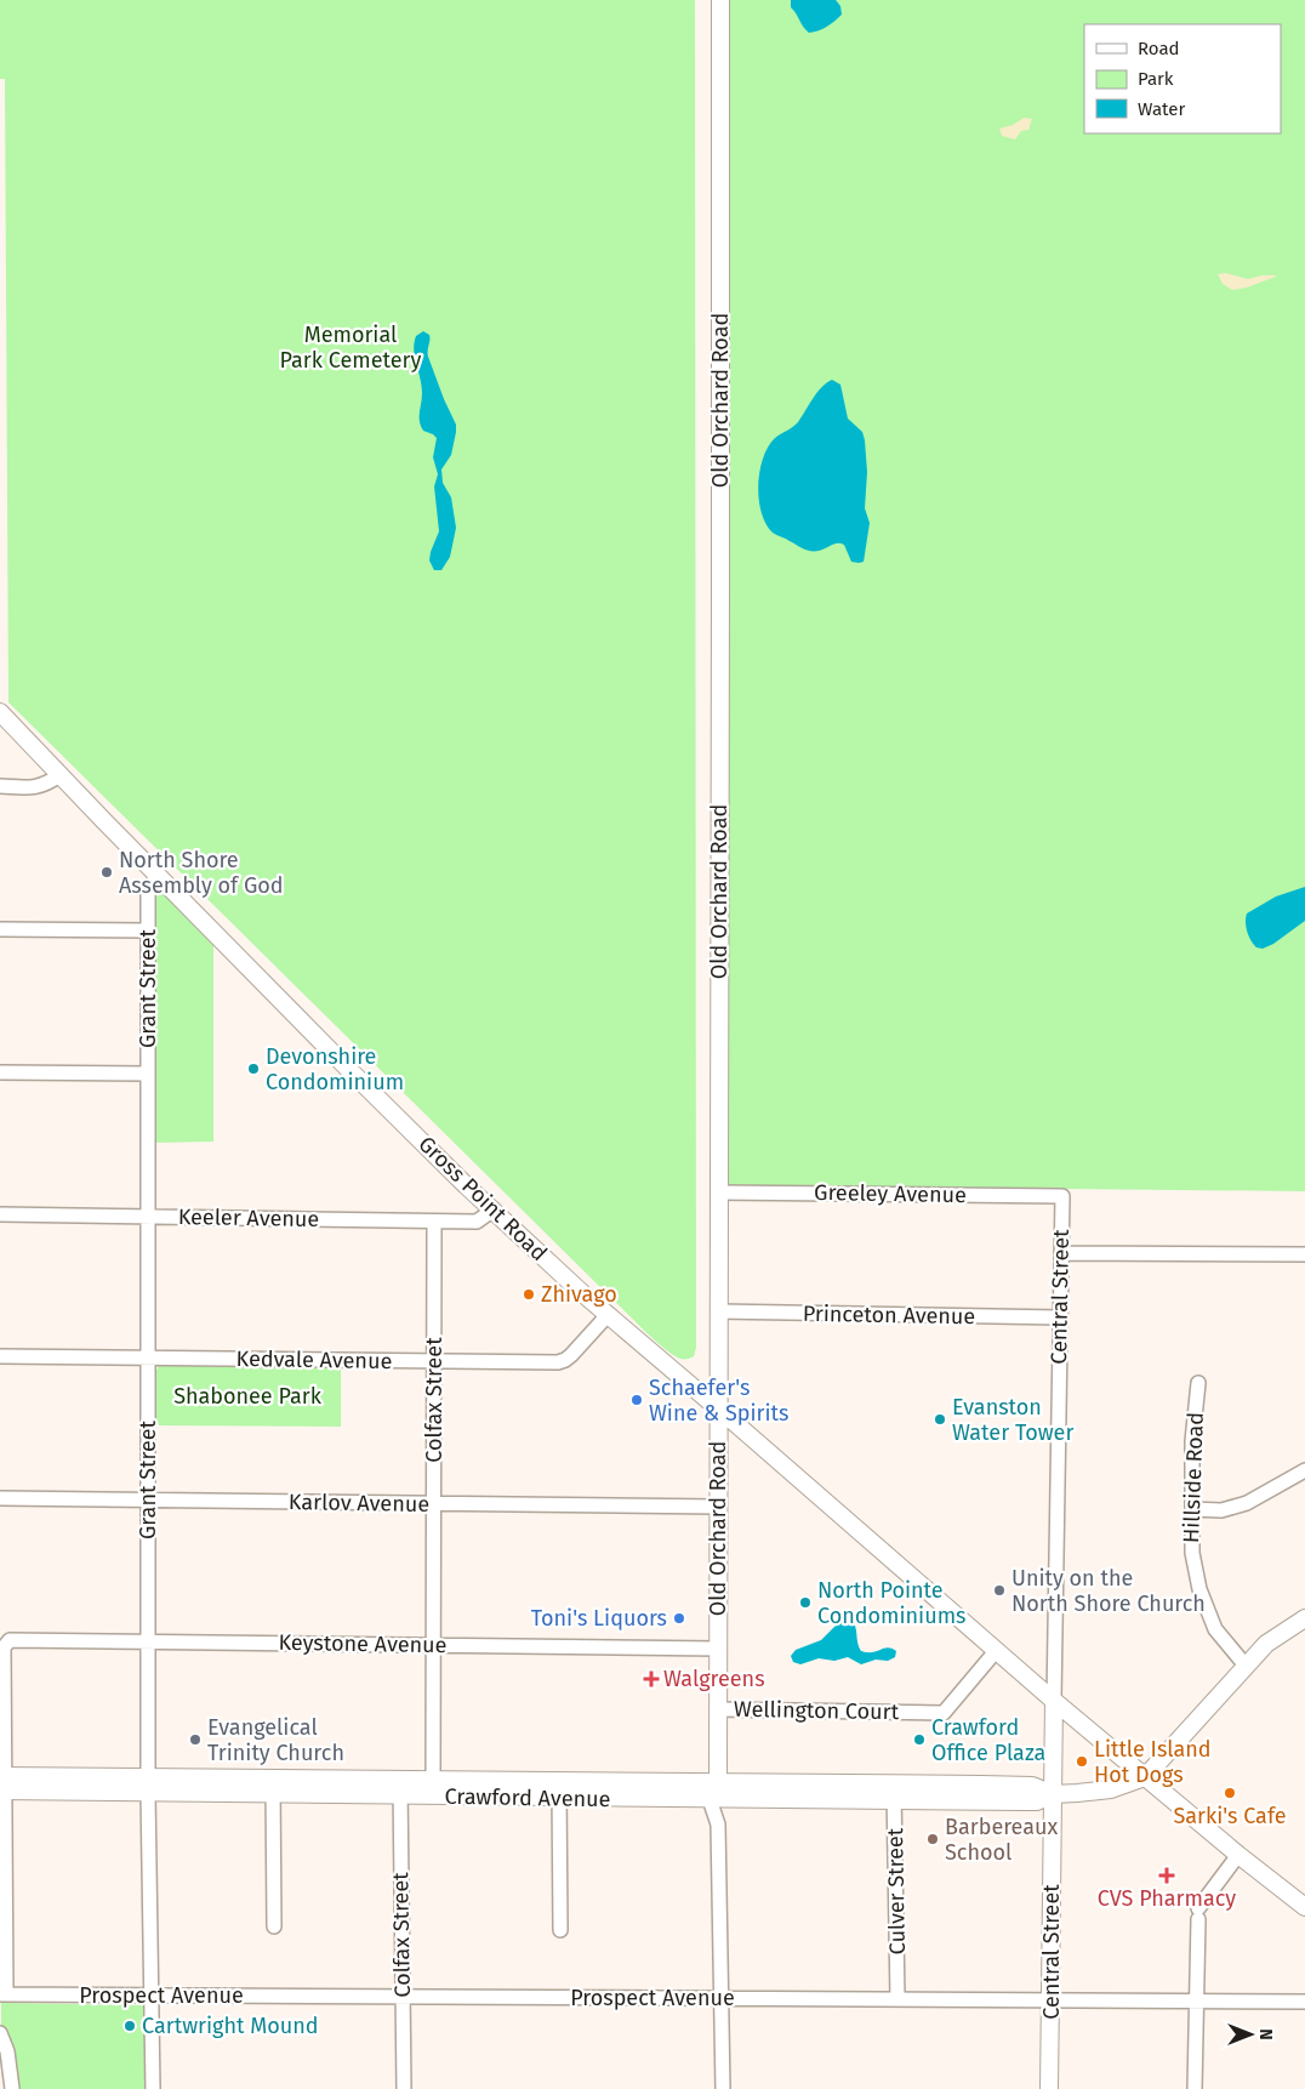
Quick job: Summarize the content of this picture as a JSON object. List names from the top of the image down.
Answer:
{
  "streets": {
    "main road": [
      "Old Orchard Road",
      "Gross Point Road",
      "Central Street",
      "Crawford Avenue"
    ],
    "street": [
      "Grant Street",
      "Greeley Avenue",
      "Keeler Avenue",
      "Princeton Avenue",
      "Kedvale Avenue",
      "Colfax Street",
      "Hillside Road",
      "Karlov Avenue",
      "Keystone Avenue",
      "Wellington Court",
      "Culver Street",
      "Prospect Avenue"
    ]
  },
  "crossings": [
    ["Old Orchard Road", "Greeley Avenue"],
    ["Old Orchard Road", "Gross Point Road"],
    ["Old Orchard Road", "Princeton Avenue"],
    ["Old Orchard Road", "Karlov Avenue"],
    ["Old Orchard Road", "Keystone Avenue"],
    ["Old Orchard Road", "Wellington Court"],
    ["Old Orchard Road", "Crawford Avenue"],
    ["Grant Street", "Gross Point Road"],
    ["Grant Street", "Keeler Avenue"],
    ["Grant Street", "Kedvale Avenue"],
    ["Grant Street", "Karlov Avenue"],
    ["Grant Street", "Keystone Avenue"],
    ["Grant Street", "Crawford Avenue"],
    ["Grant Street", "Prospect Avenue"],
    ["Greeley Avenue", "Central Street"],
    ["Gross Point Road", "Keeler Avenue"],
    ["Gross Point Road", "Central Street"],
    ["Gross Point Road", "Kedvale Avenue"],
    ["Gross Point Road", "Wellington Court"],
    ["Gross Point Road", "Crawford Avenue"],
    ["Keeler Avenue", "Colfax Street"],
    ["Central Street", "Princeton Avenue"],
    ["Central Street", "Crawford Avenue"],
    ["Central Street", "Prospect Avenue"],
    ["Kedvale Avenue", "Colfax Street"],
    ["Colfax Street", "Karlov Avenue"],
    ["Colfax Street", "Keystone Avenue"],
    ["Colfax Street", "Crawford Avenue"],
    ["Colfax Street", "Prospect Avenue"],
    ["Hillside Road", "Crawford Avenue"],
    ["Keystone Avenue", "Crawford Avenue"],
    ["Crawford Avenue", "Culver Street"],
    ["Culver Street", "Prospect Avenue"]
  ],
  "parks": ["Memorial Park Cemetery", "Shabonee Park"],
  "places": {
    "other": [
      "North Shore Assembly of God",
      "Devonshire Condominium",
      "Zhivago",
      "Schaefer's Wine & Spirits",
      "Evanston Water Tower",
      "Unity on the North Shore Church",
      "North Pointe Condominiums",
      "Toni's Liquors",
      "Evangelical Trinity Church",
      "Crawford Office Plaza",
      "Little Island Hot Dogs",
      "Sarki's Cafe",
      "Barbereaux School",
      "Cartwright Mound"
    ],
    "health": ["Walgreens", "CVS Pharmacy"]
  },
  "legend": ["Road", "Park", "Water"],
  "north": "right"
}
